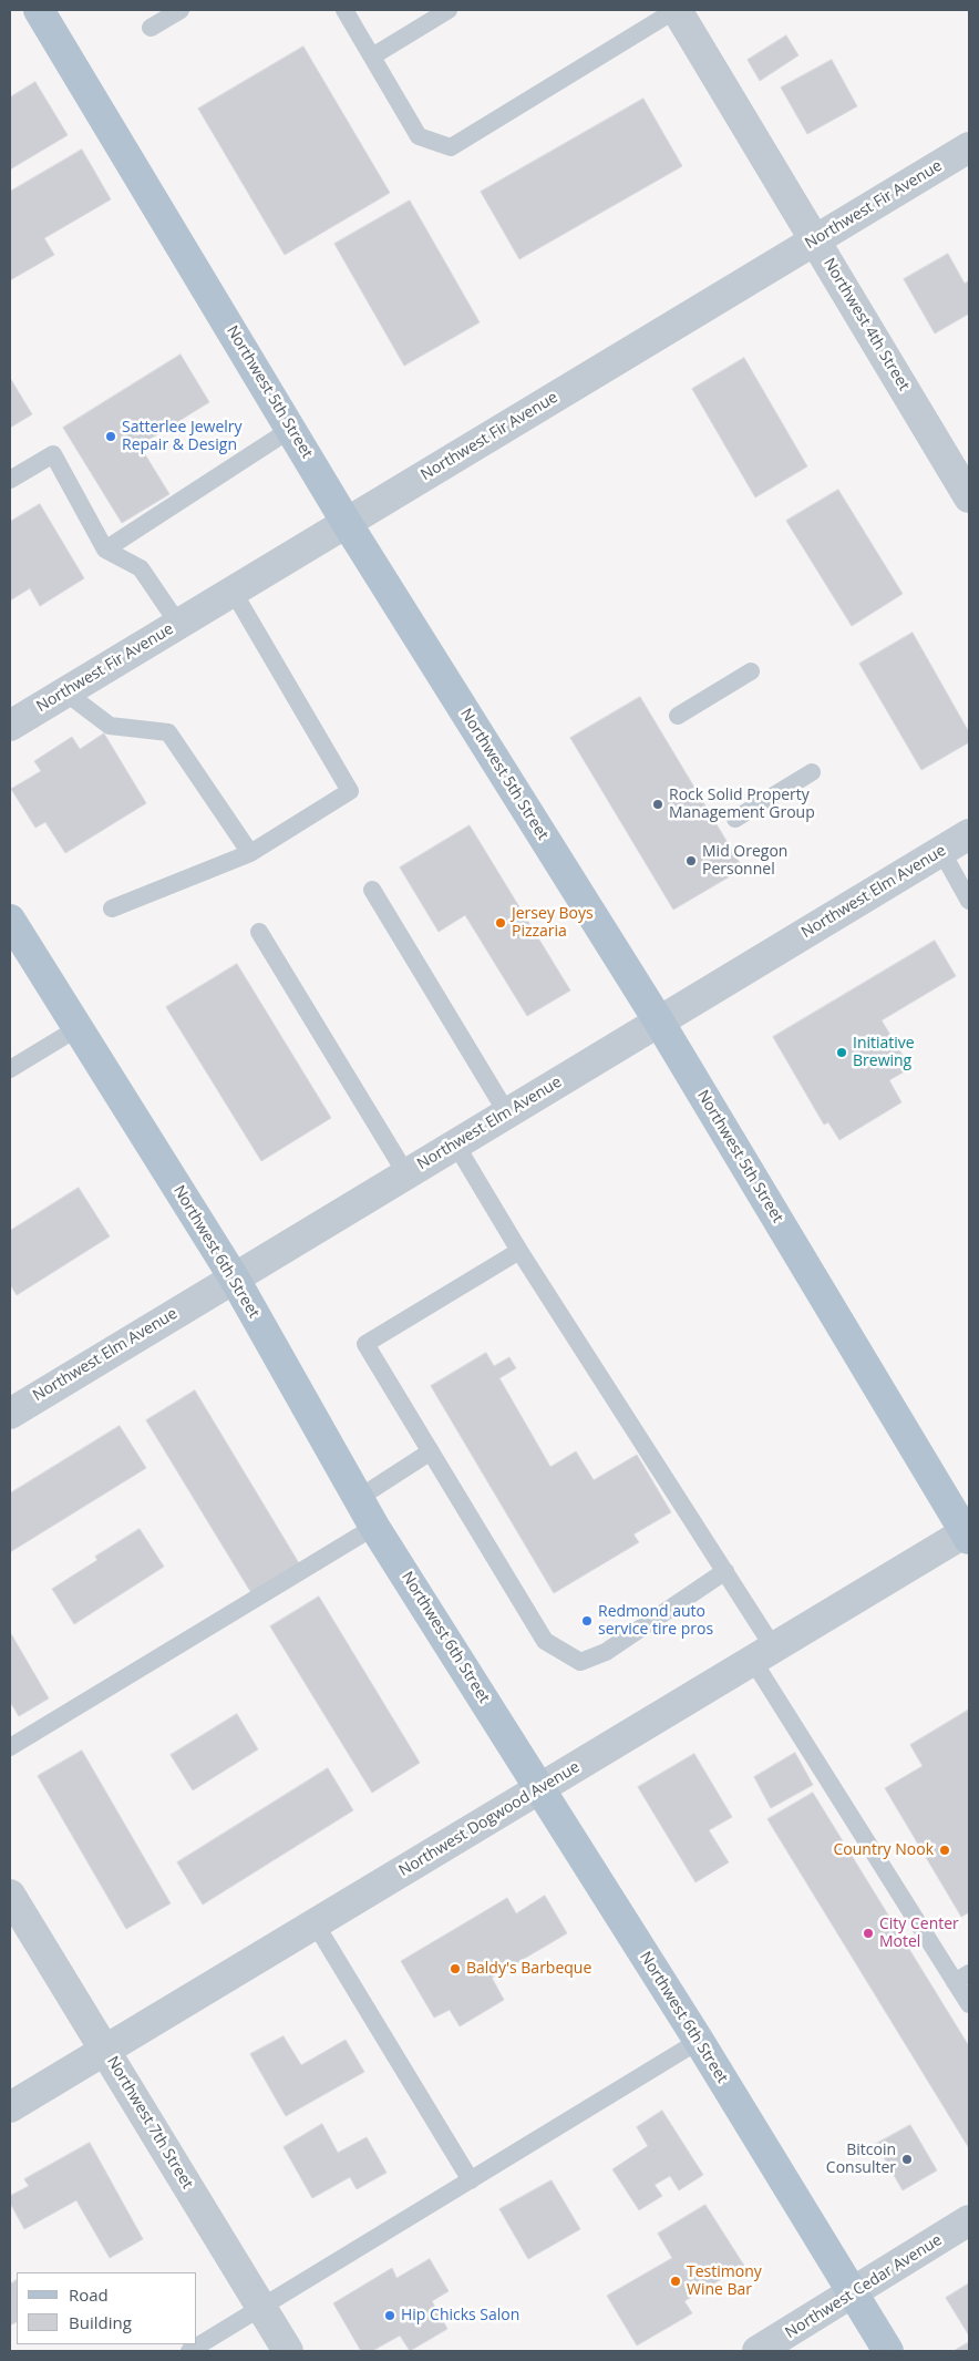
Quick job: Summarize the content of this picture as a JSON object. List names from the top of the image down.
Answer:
{
  "streets": {
    "main road": ["Northwest 5th Street", "Northwest 6th Street"],
    "street": [
      "Northwest Fir Avenue",
      "Northwest 4th Street",
      "Northwest Elm Avenue",
      "Northwest Dogwood Avenue",
      "Northwest 7th Street",
      "Northwest Cedar Avenue"
    ]
  },
  "crossings": [
    ["Northwest Fir Avenue", "Northwest 4th Street"],
    ["Northwest Fir Avenue", "Northwest 5th Street"],
    ["Northwest 5th Street", "Northwest Elm Avenue"],
    ["Northwest 5th Street", "Northwest Dogwood Avenue"],
    ["Northwest Elm Avenue", "Northwest 6th Street"],
    ["Northwest 6th Street", "Northwest Dogwood Avenue"],
    ["Northwest 6th Street", "Northwest Cedar Avenue"],
    ["Northwest Dogwood Avenue", "Northwest 7th Street"]
  ],
  "places": [
    "Satterlee Jewelry Repair & Design",
    "Rock Solid Property Management Group",
    "Mid Oregon Personnel",
    "Jersey Boys Pizzaria",
    "Initiative Brewing",
    "Redmond auto service tire pros",
    "Country Nook",
    "City Center Motel",
    "Baldy's Barbeque",
    "Bitcoin Consulter",
    "Testimony Wine Bar",
    "Hip Chicks Salon"
  ],
  "legend": ["Road", "Building"]
}
